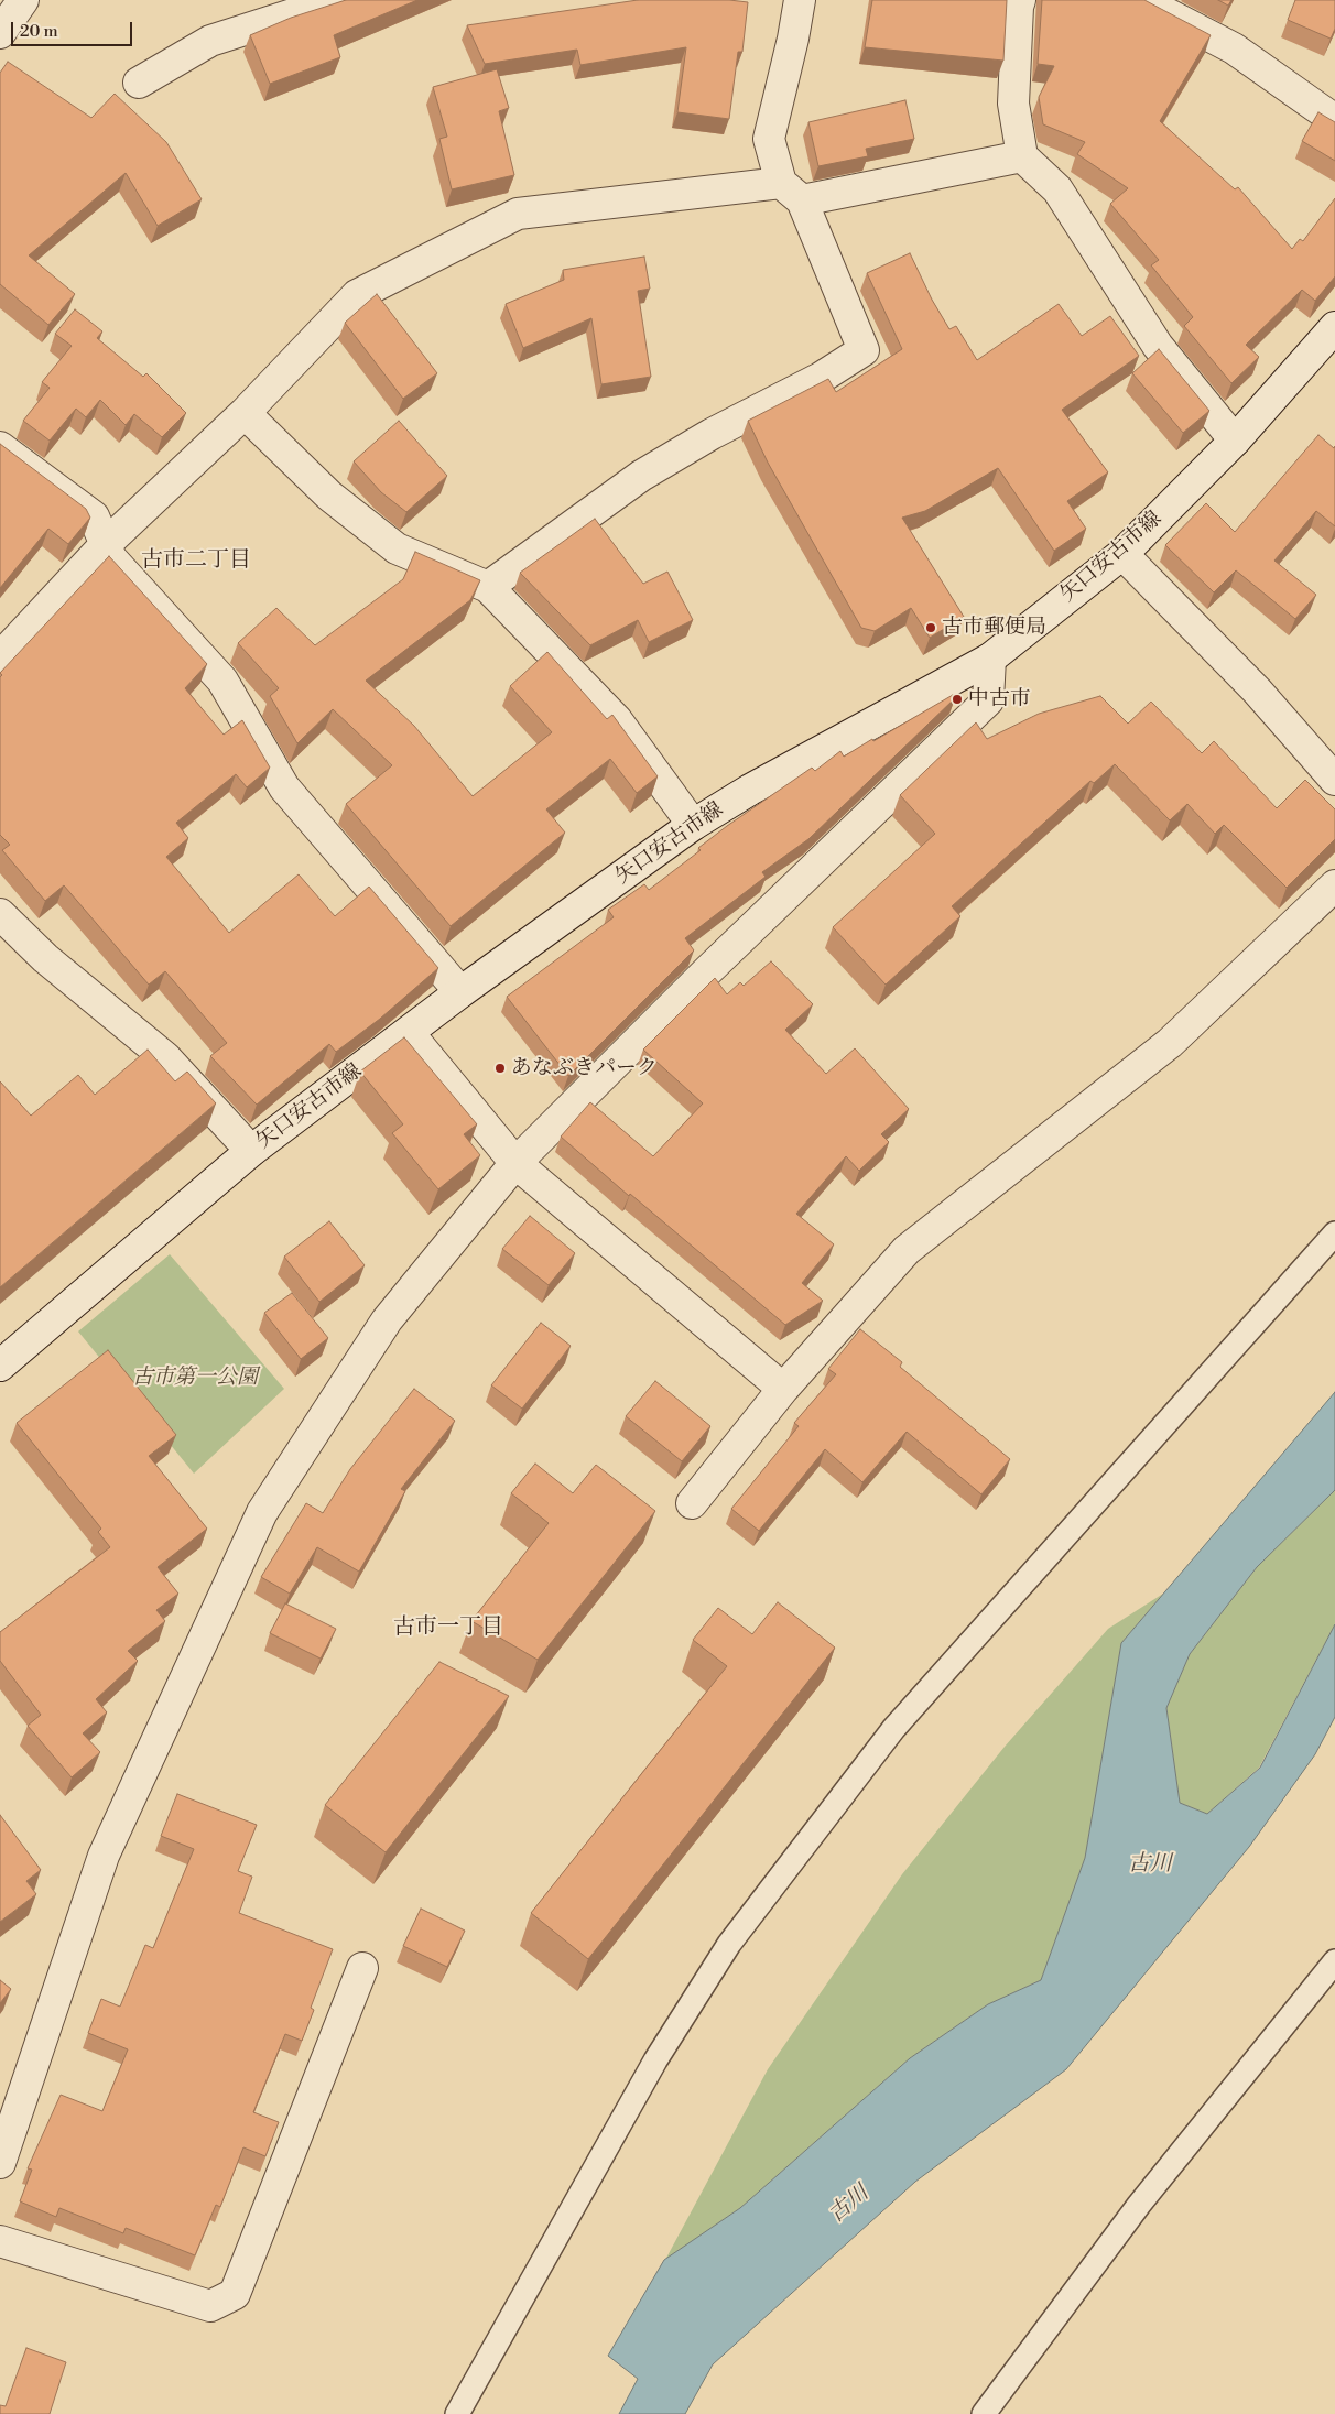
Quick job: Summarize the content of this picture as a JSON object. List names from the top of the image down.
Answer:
{
  "streets": {
    "street": ["矢口安古市線"]
  },
  "districts": ["古市二丁目", "古市一丁目"],
  "water": ["古川"],
  "parks": ["古市第一公園"],
  "places": ["古市郵便局", "中古市", "あなぶきパーク"],
  "scale_bar": "20 m"
}
